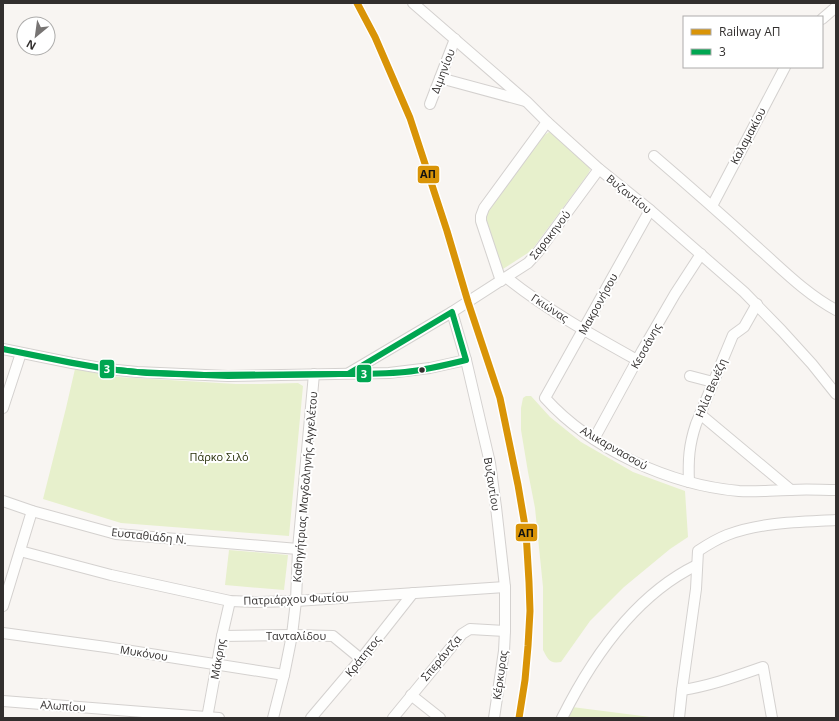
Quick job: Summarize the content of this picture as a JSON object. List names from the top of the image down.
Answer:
{
  "streets": {
    "street": [
      "Διμηνίου",
      "Καλαμακίου",
      "Βυζαντίου",
      "Σαρακηνού",
      "Μακρονήσου",
      "Γκιώνας",
      "Κεσσάνης",
      "Ηλία Βενέζη",
      "Αλικαρνασσού",
      "Καθηγήτριας Μαγδαληνής Αγγελέτου",
      "Ευσταθιάδη Ν.",
      "Πατριάρχου Φωτίου",
      "Τανταλίδου",
      "Μυκόνου",
      "Κράτητος",
      "Σπεράντζα",
      "Μάκρης",
      "Κέρκυρας",
      "Αλωπίου"
    ]
  },
  "crossings": [
    ["Διμηνίου", "Βυζαντίου"],
    ["Βυζαντίου", "Σαρακηνού"],
    ["Βυζαντίου", "Μακρονήσου"],
    ["Βυζαντίου", "Κεσσάνης"],
    ["Βυζαντίου", "Ηλία Βενέζη"],
    ["Βυζαντίου", "Πατριάρχου Φωτίου"],
    ["Βυζαντίου", "Σπεράντζα"],
    ["Βυζαντίου", "Κέρκυρας"],
    ["Σαρακηνού", "Γκιώνας"],
    ["Μακρονήσου", "Γκιώνας"],
    ["Μακρονήσου", "Αλικαρνασσού"],
    ["Γκιώνας", "Κεσσάνης"],
    ["Κεσσάνης", "Αλικαρνασσού"],
    ["Ηλία Βενέζη", "Αλικαρνασσού"],
    ["Καθηγήτριας Μαγδαληνής Αγγελέτου", "Ευσταθιάδη Ν."],
    ["Καθηγήτριας Μαγδαληνής Αγγελέτου", "Πατριάρχου Φωτίου"],
    ["Καθηγήτριας Μαγδαληνής Αγγελέτου", "Τανταλίδου"],
    ["Καθηγήτριας Μαγδαληνής Αγγελέτου", "Μυκόνου"],
    ["Πατριάρχου Φωτίου", "Κράτητος"],
    ["Πατριάρχου Φωτίου", "Μάκρης"],
    ["Τανταλίδου", "Κράτητος"],
    ["Τανταλίδου", "Μάκρης"],
    ["Μυκόνου", "Μάκρης"],
    ["Σπεράντζα", "Κέρκυρας"],
    ["Μάκρης", "Αλωπίου"]
  ],
  "parks": ["Πάρκο Σιλό"],
  "lines": ["rail line ΑΠ", "transit line 3"],
  "legend": ["Railway ΑΠ", "3"],
  "north": "bottom left"
}
